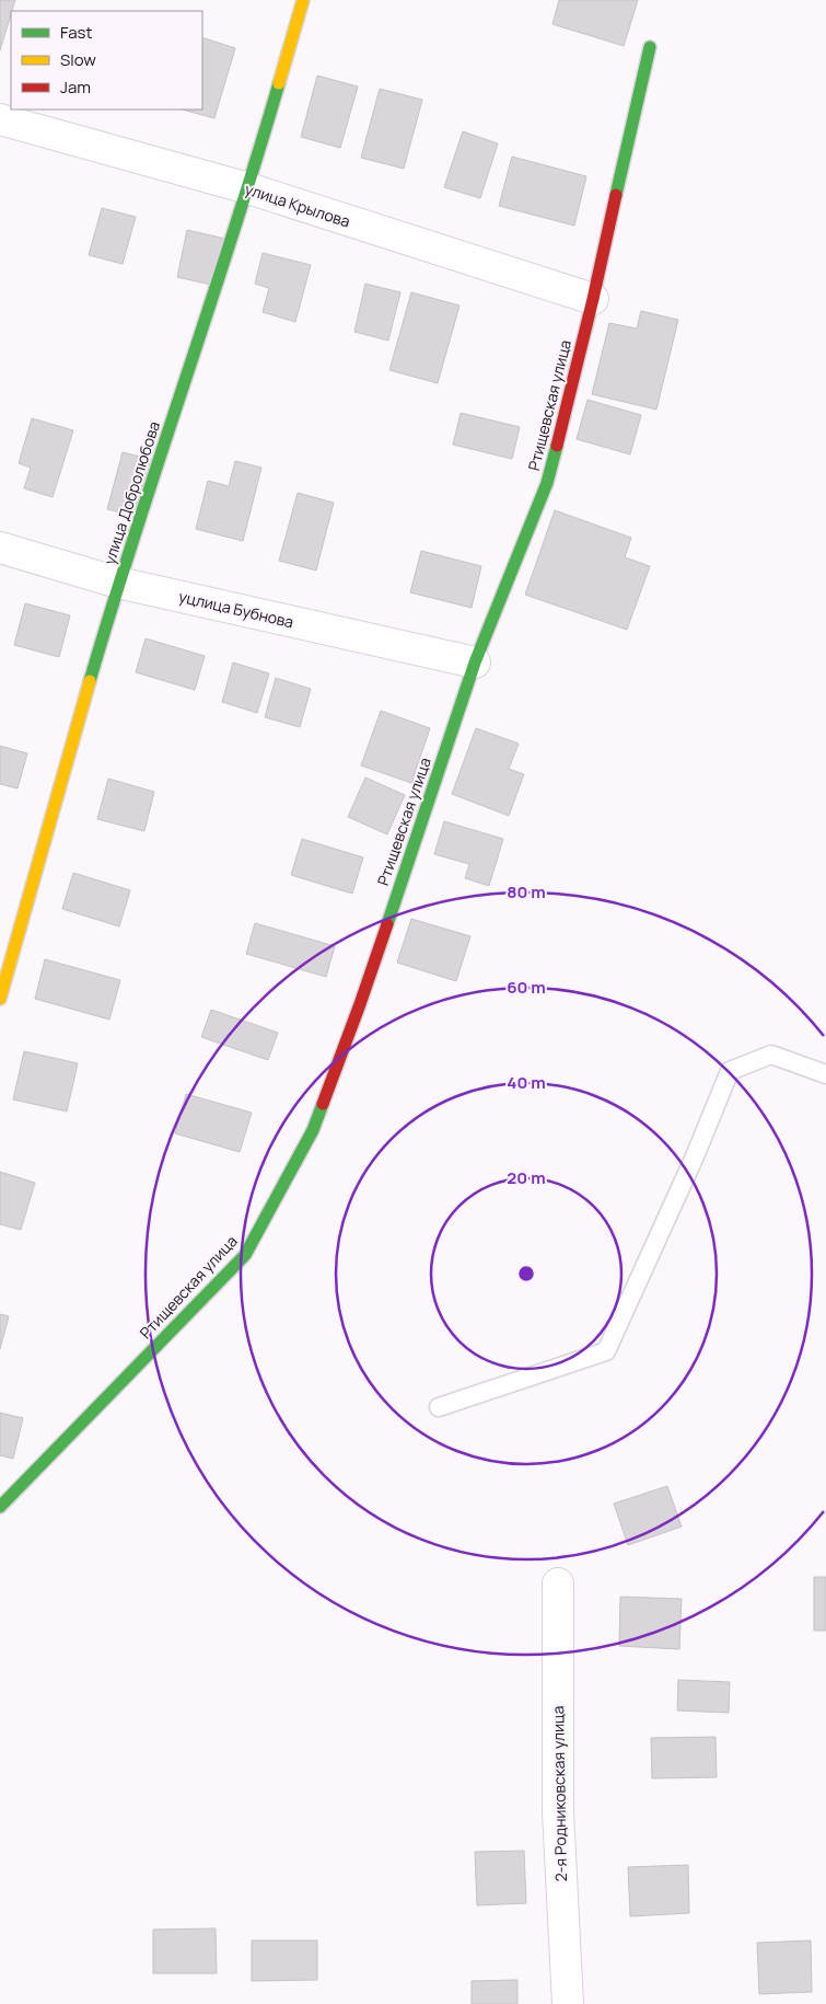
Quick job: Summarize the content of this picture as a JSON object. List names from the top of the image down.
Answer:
{
  "streets": {
    "street": [
      "улица Крылова",
      "Ртищевская улица",
      "улица Добролюбова",
      "уцлица Бубнова",
      "2-я Родниковская улица"
    ]
  },
  "crossings": [
    ["улица Крылова", "Ртищевская улица"],
    ["улица Крылова", "улица Добролюбова"],
    ["Ртищевская улица", "уцлица Бубнова"],
    ["улица Добролюбова", "уцлица Бубнова"]
  ],
  "legend": ["Fast", "Slow", "Jam"],
  "rings": [
    "80 m",
    "60 m",
    "40 m",
    "20 m"
  ]
}
